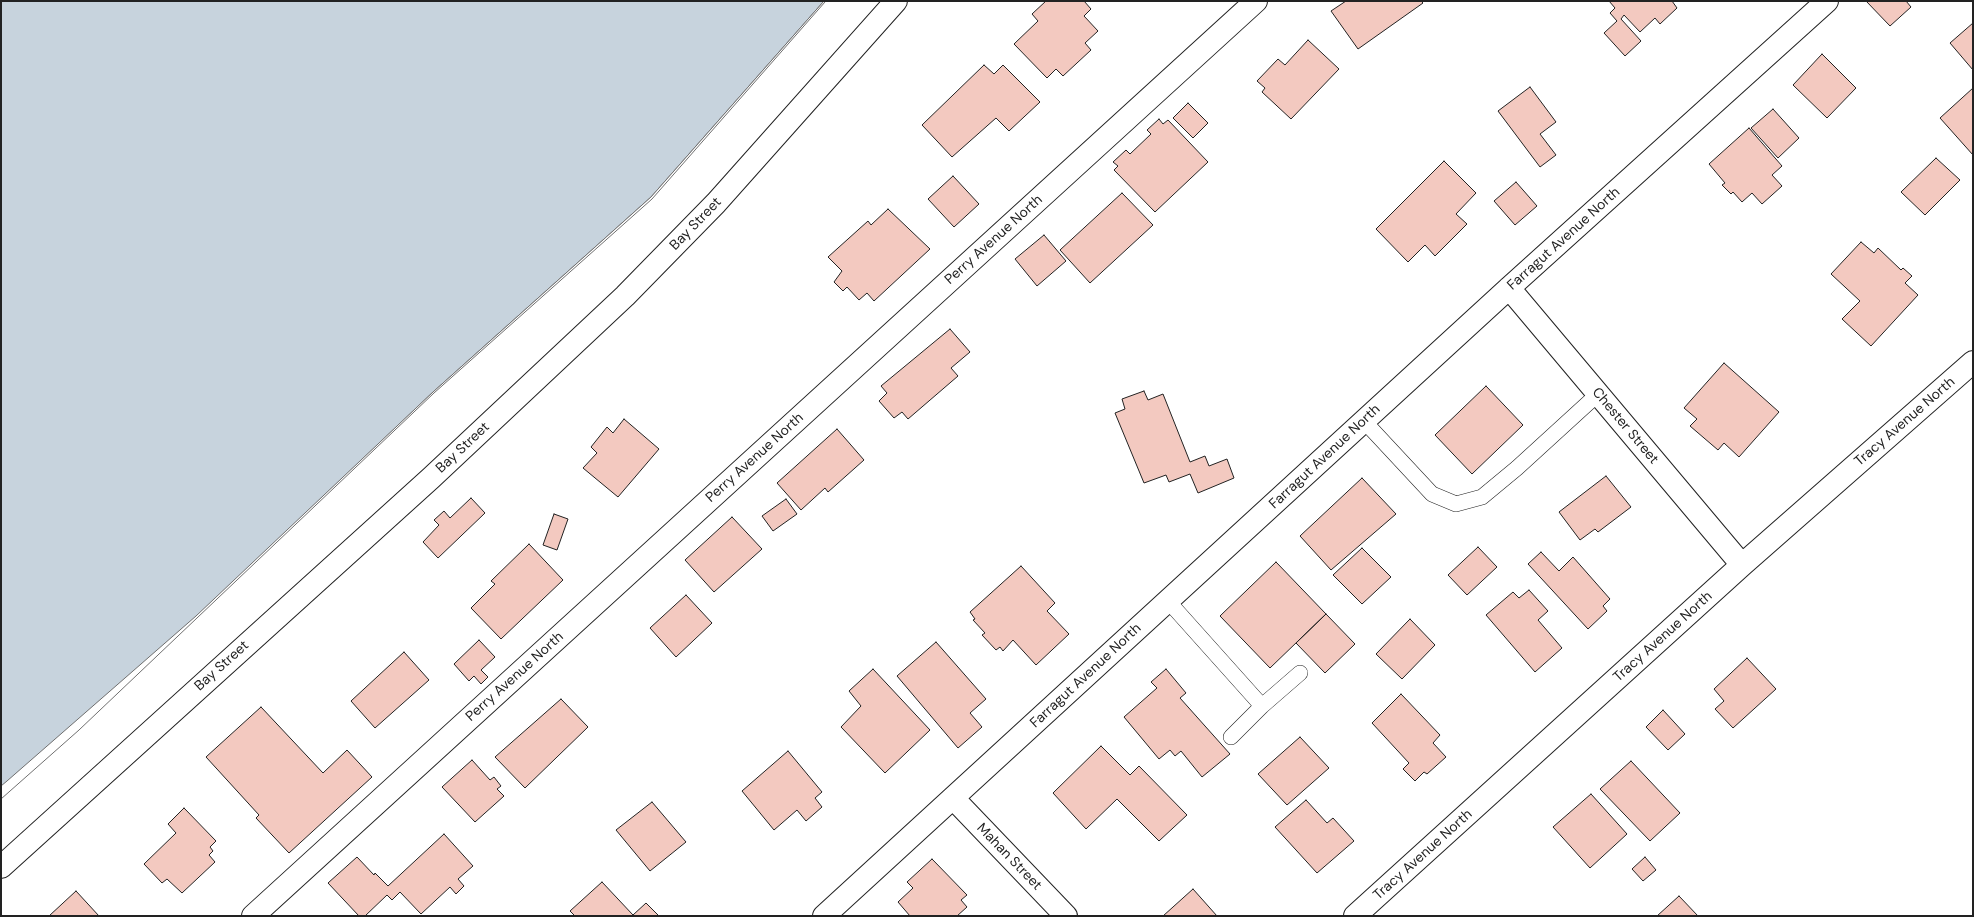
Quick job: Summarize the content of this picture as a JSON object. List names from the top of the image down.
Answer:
{
  "streets": {
    "street": [
      "Bay Street",
      "Farragut Avenue North",
      "Perry Avenue North",
      "Tracy Avenue North",
      "Chester Street",
      "Mahan Street"
    ]
  },
  "crossings": [
    ["Farragut Avenue North", "Chester Street"],
    ["Farragut Avenue North", "Mahan Street"],
    ["Tracy Avenue North", "Chester Street"]
  ]
}
